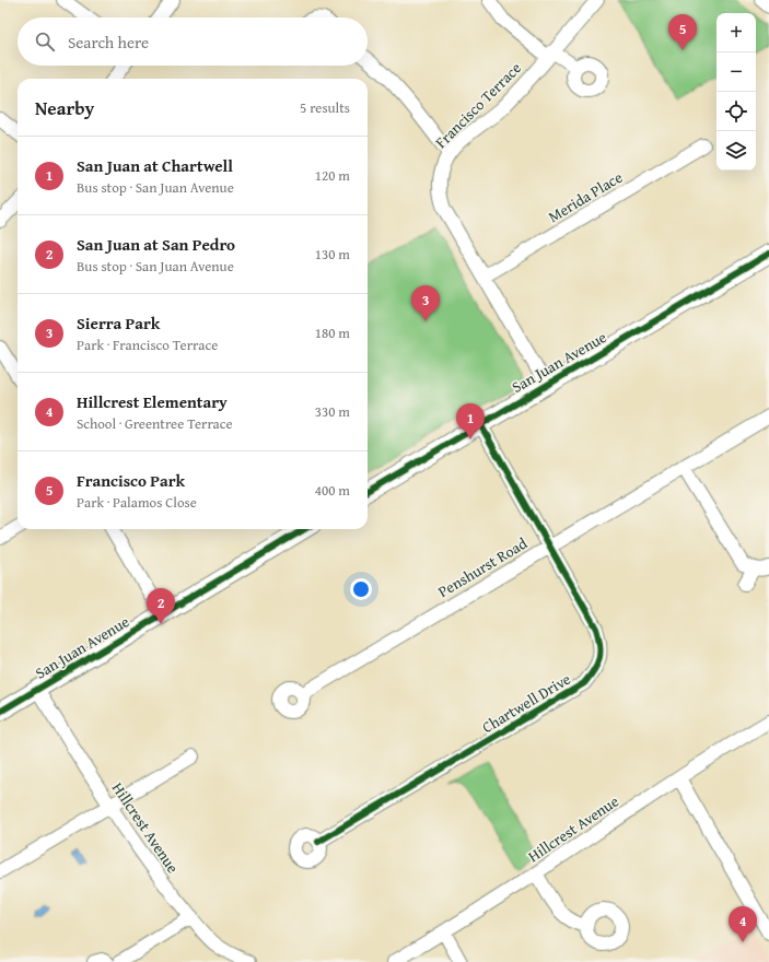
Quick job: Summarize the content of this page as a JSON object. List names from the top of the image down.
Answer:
{
  "streets": {
    "street": [
      "Francisco Terrace",
      "Merida Place",
      "San Juan Avenue",
      "Penshurst Road",
      "Chartwell Drive",
      "Hillcrest Avenue"
    ]
  },
  "crossings": [
    ["Francisco Terrace", "Merida Place"],
    ["Francisco Terrace", "San Juan Avenue"],
    ["San Juan Avenue", "Chartwell Drive"],
    ["San Juan Avenue", "Hillcrest Avenue"],
    ["Penshurst Road", "Chartwell Drive"]
  ],
  "page": {
    "map_buttons": ["+", "−"],
    "pins": [
      "5",
      "3",
      "1",
      "2",
      "4"
    ],
    "search": "Search here",
    "heading": ["Nearby", "5 results"],
    "list": [
      {
        "mark": "1",
        "name": "San Juan at Chartwell",
        "note": "Bus stop · San Juan Avenue",
        "value": "120 m"
      },
      {
        "mark": "2",
        "name": "San Juan at San Pedro",
        "note": "Bus stop · San Juan Avenue",
        "value": "130 m"
      },
      {
        "mark": "3",
        "name": "Sierra Park",
        "note": "Park · Francisco Terrace",
        "value": "180 m"
      },
      {
        "mark": "4",
        "name": "Hillcrest Elementary",
        "note": "School · Greentree Terrace",
        "value": "330 m"
      },
      {
        "mark": "5",
        "name": "Francisco Park",
        "note": "Park · Palamos Close",
        "value": "400 m"
      }
    ]
  }
}
